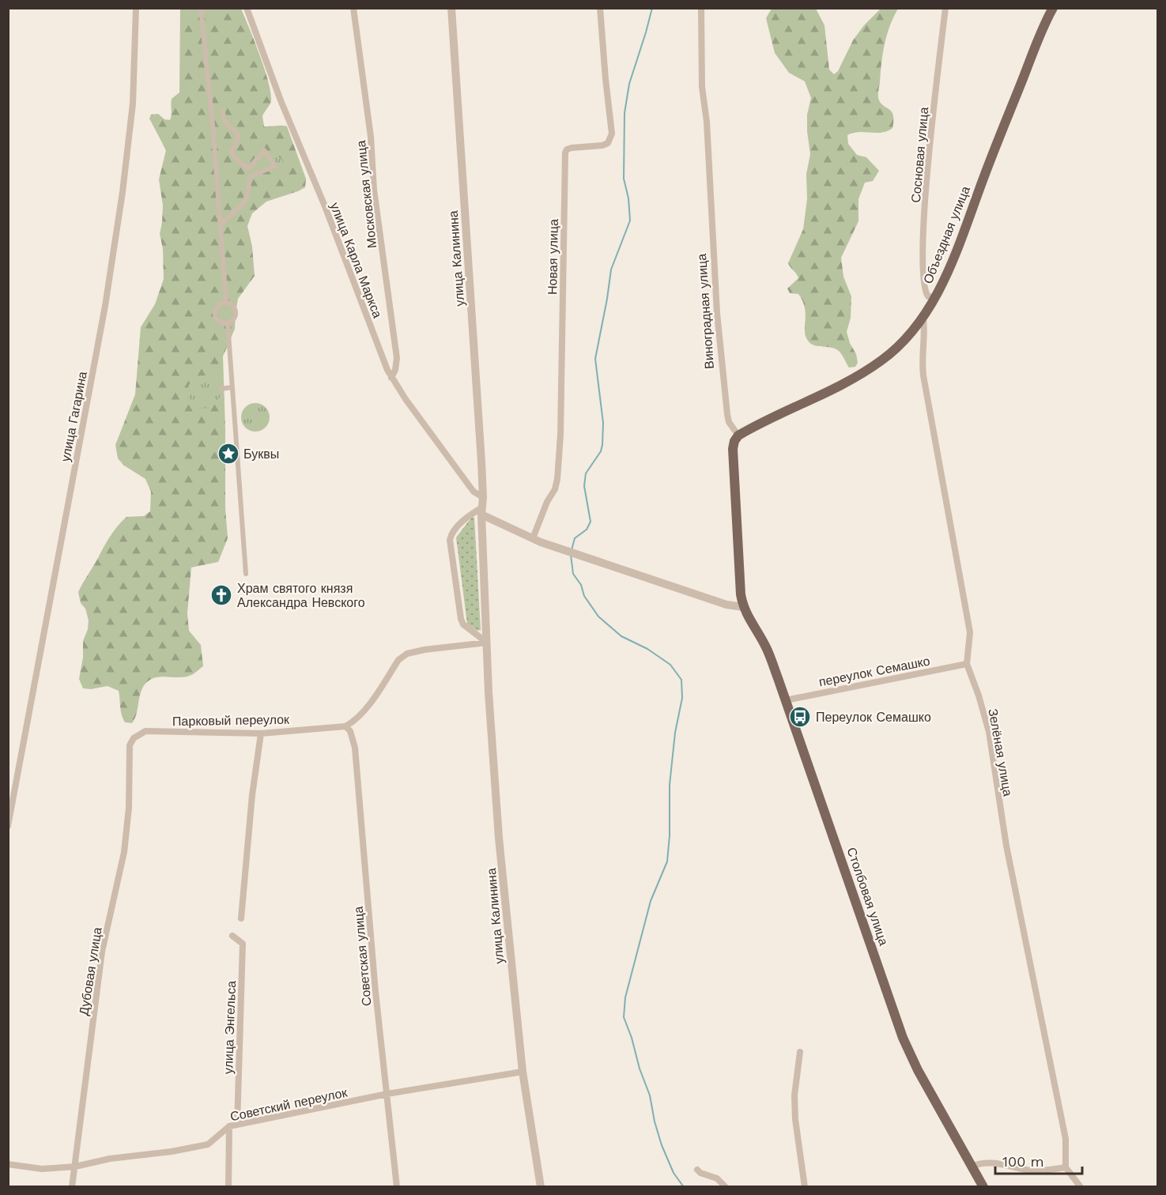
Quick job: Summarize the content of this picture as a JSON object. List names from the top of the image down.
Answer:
{
  "streets": {
    "main road": ["Объездная улица", "Столбовая улица"],
    "street": [
      "Сосновая улица",
      "Московская улица",
      "Новая улица",
      "улица Калинина",
      "улица Карла Маркса",
      "Виноградная улица",
      "улица Гагарина",
      "переулок Семашко",
      "Парковый переулок",
      "Зелёная улица",
      "Советская улица",
      "Дубовая улица",
      "улица Энгельса",
      "Советский переулок"
    ]
  },
  "crossings": [
    ["Сосновая улица", "Объездная улица"],
    ["Московская улица", "улица Карла Маркса"],
    ["Объездная улица", "Виноградная улица"],
    ["Объездная улица", "Зелёная улица"],
    ["улица Калинина", "улица Карла Маркса"],
    ["улица Калинина", "Советский переулок"],
    ["переулок Семашко", "Зелёная улица"],
    ["переулок Семашко", "Столбовая улица"],
    ["Парковый переулок", "Советская улица"],
    ["Парковый переулок", "Дубовая улица"],
    ["Советская улица", "Советский переулок"],
    ["Дубовая улица", "Советский переулок"],
    ["улица Энгельса", "Советский переулок"]
  ],
  "places": {
    "place": ["Буквы"],
    "church": ["Храм святого князя Александра Невского"],
    "bus stop": ["Переулок Семашко"]
  },
  "scale_bar": "100 m"
}
